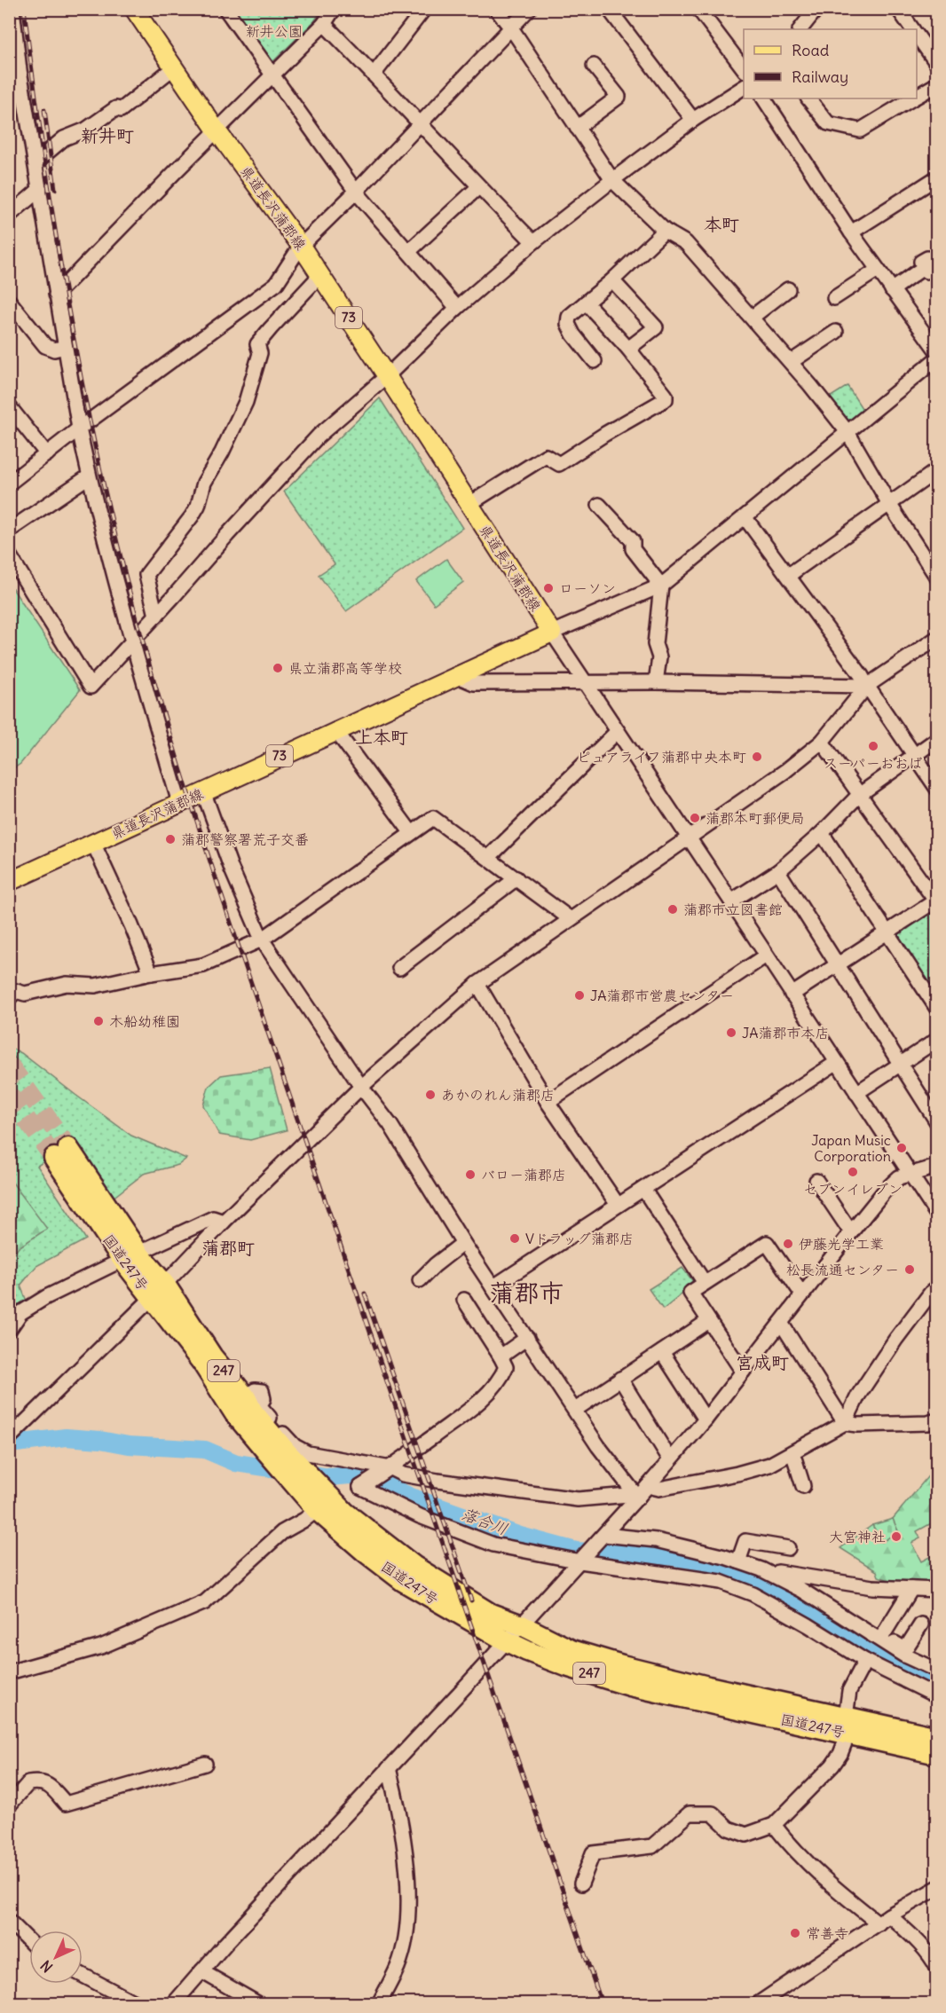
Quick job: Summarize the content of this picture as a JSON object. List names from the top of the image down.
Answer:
{
  "streets": {
    "highway": ["国道247号", "247"],
    "main road": ["県道長沢蒲郡線", "73"]
  },
  "districts": [
    "新井町",
    "本町",
    "上本町",
    "蒲郡町",
    "蒲郡市",
    "宮成町"
  ],
  "water": ["落合川"],
  "parks": ["新井公園"],
  "places": [
    "ローソン",
    "県立蒲郡高等学校",
    "スーパーおおば",
    "ピュアライフ蒲郡中央本町",
    "蒲郡本町郵便局",
    "蒲郡警察署荒子交番",
    "蒲郡市立図書館",
    "JA蒲郡市営農センター",
    "木船幼稚園",
    "JA蒲郡市本店",
    "あかのれん蒲郡店",
    "Japan Music Corporation",
    "セブンイレブン",
    "バロー蒲郡店",
    "Vドラッグ蒲郡店",
    "伊藤光学工業",
    "松長流通センター",
    "大宮神社",
    "常善寺"
  ],
  "legend": ["Road", "Railway"],
  "north": "bottom left"
}
